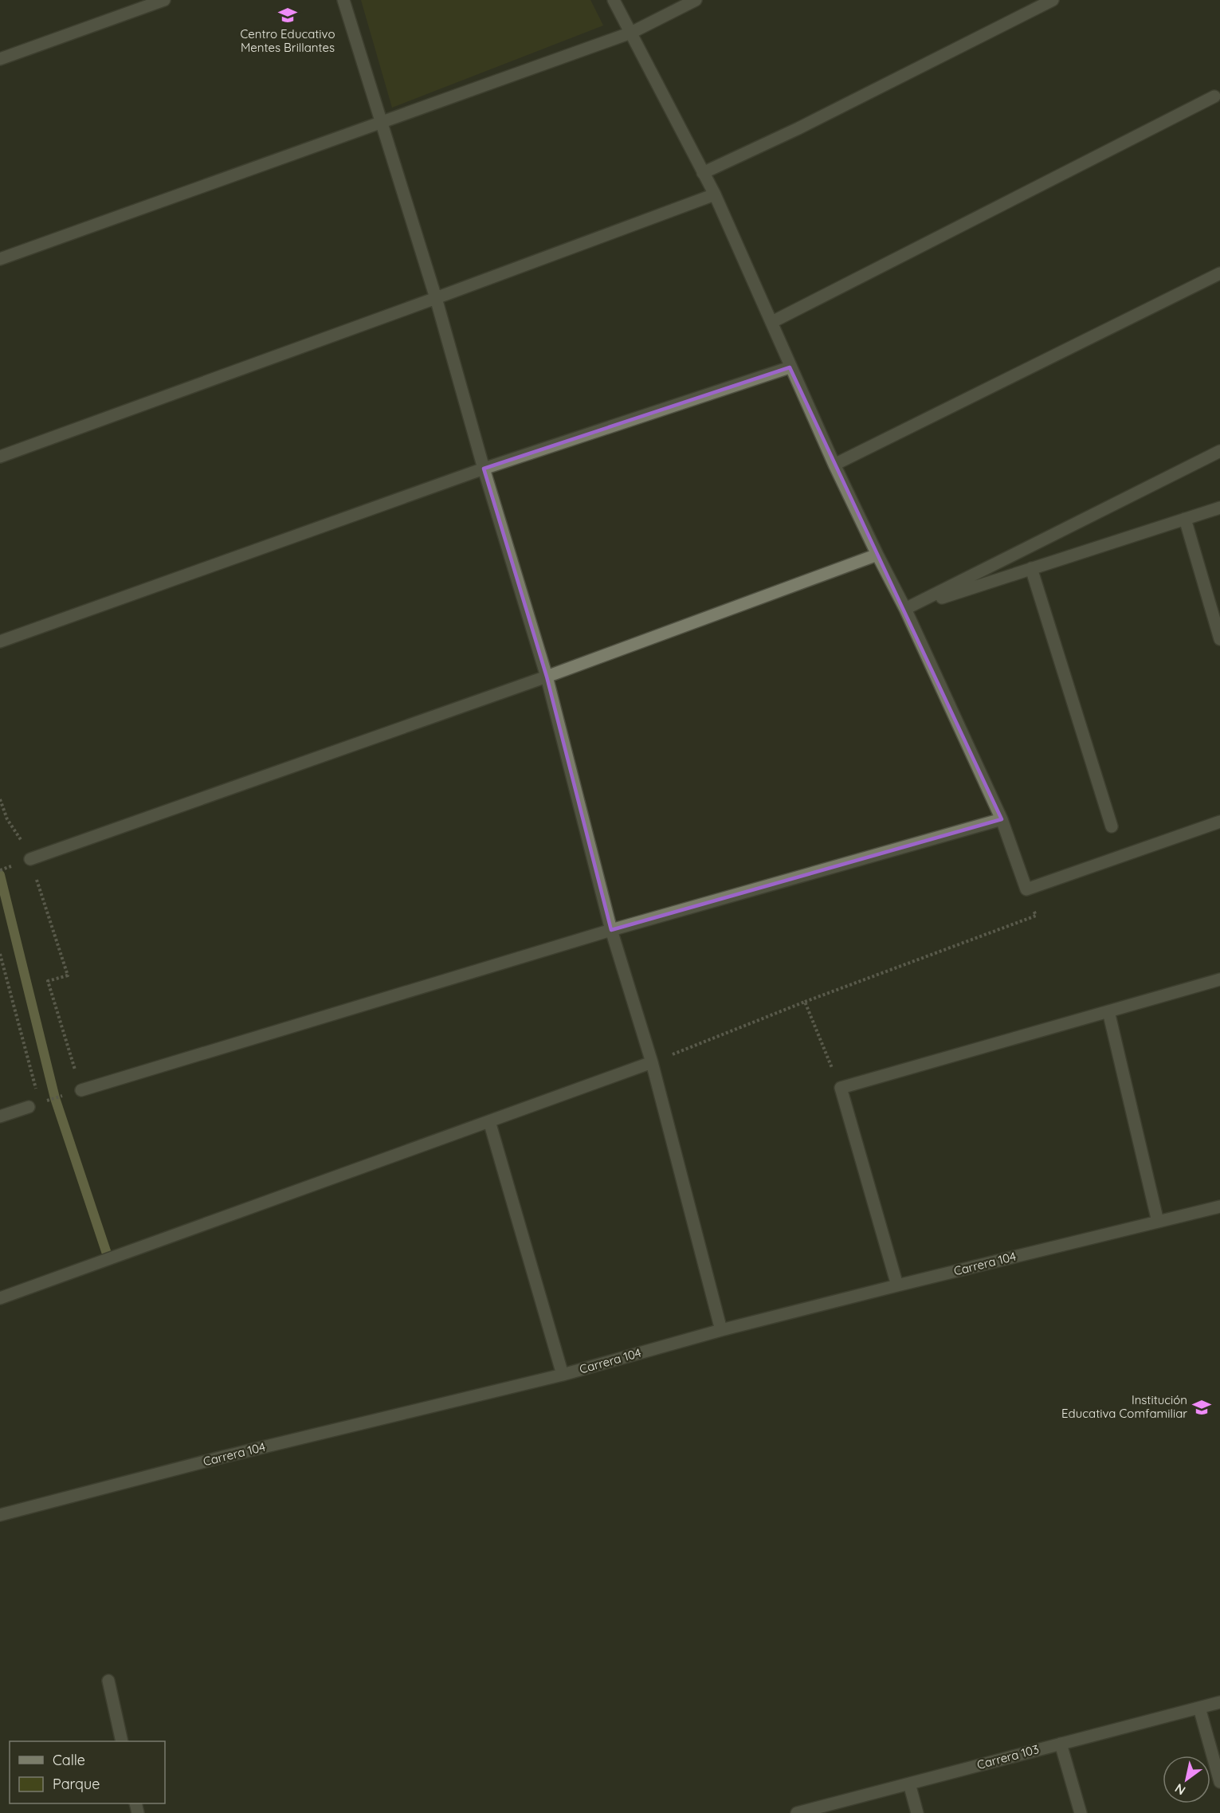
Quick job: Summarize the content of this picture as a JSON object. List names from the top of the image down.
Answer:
{
  "streets": {
    "street": ["Carrera 104", "Carrera 103"]
  },
  "places": {
    "school or university": ["Centro Educativo Mentes Brillantes", "Institución Educativa Comfamiliar"]
  },
  "legend": ["Calle", "Parque"],
  "north": "bottom left"
}
